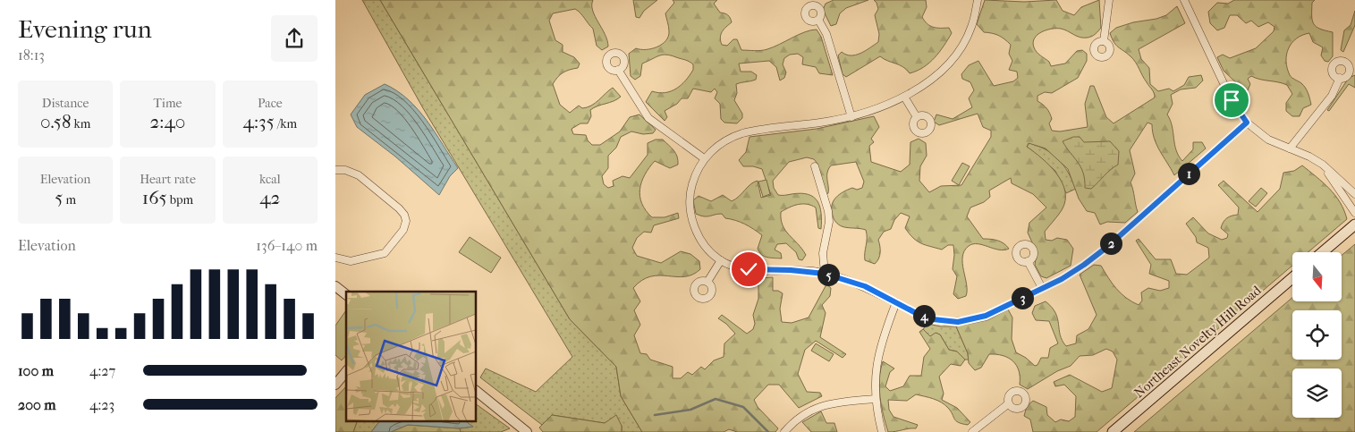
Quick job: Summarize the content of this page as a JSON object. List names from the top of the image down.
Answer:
{
  "streets": {
    "main road": ["Northeast Novelty Hill Road"]
  },
  "north": "bottom",
  "page": {
    "heading": ["Evening run", "18:13"],
    "stats": [
      ["Distance", "0.58 km"],
      ["Time", "2:40"],
      ["Pace", "4:35 /km"],
      ["Elevation", "5 m"],
      ["Heart rate", "165 bpm"],
      ["kcal", "42"]
    ],
    "pins": [
      "1",
      "2",
      "5",
      "3",
      "4"
    ],
    "chart": ["Elevation", "136–140 m"],
    "list": [
      {
        "name": "100 m",
        "note": "4:27"
      },
      {
        "name": "200 m",
        "note": "4:23"
      }
    ]
  }
}
